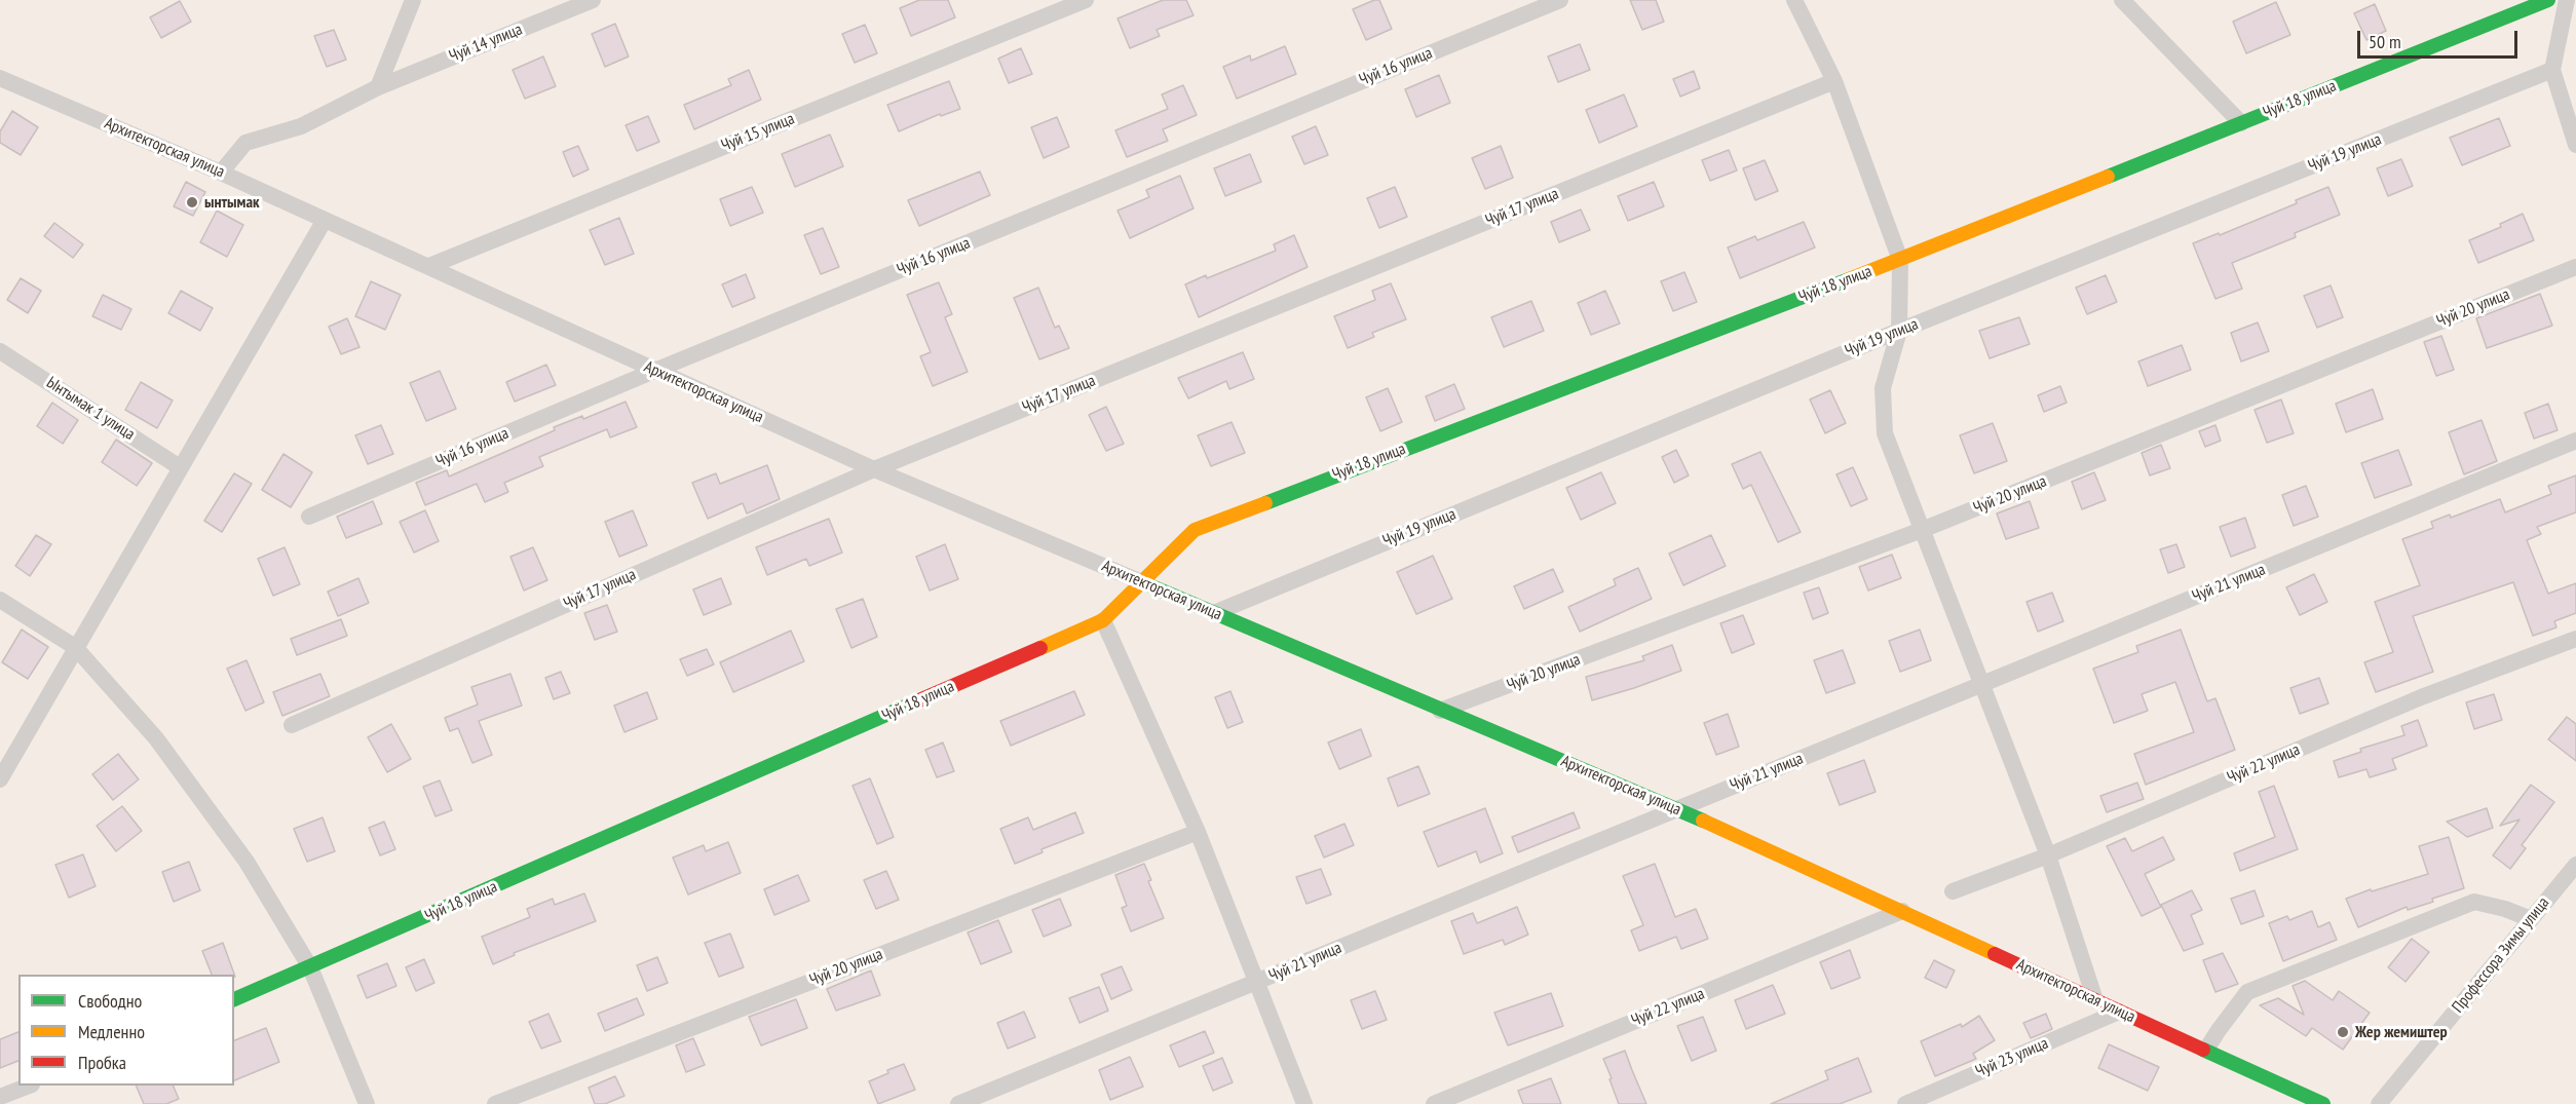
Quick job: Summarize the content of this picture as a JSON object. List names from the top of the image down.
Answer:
{
  "streets": {
    "street": [
      "Чуй 14 улица",
      "Чуй 16 улица",
      "Чуй 18 улица",
      "Чуй 15 улица",
      "Архитекторская улица",
      "Чуй 19 улица",
      "Чуй 17 улица",
      "Чуй 20 улица",
      "Ынтымак 1 улица",
      "Чуй 21 улица",
      "Чуй 22 улица",
      "Профессора Зимы улица",
      "Чуй 23 улица"
    ]
  },
  "crossings": [
    ["Чуй 14 улица", "Архитекторская улица"],
    ["Чуй 16 улица", "Архитекторская улица"],
    ["Чуй 18 улица", "Архитекторская улица"],
    ["Чуй 15 улица", "Архитекторская улица"],
    ["Архитекторская улица", "Чуй 19 улица"],
    ["Архитекторская улица", "Чуй 17 улица"],
    ["Архитекторская улица", "Чуй 20 улица"],
    ["Архитекторская улица", "Чуй 21 улица"],
    ["Архитекторская улица", "Чуй 22 улица"],
    ["Архитекторская улица", "Чуй 23 улица"]
  ],
  "places": ["ынтымак", "Жер жемиштер"],
  "legend": ["Свободно", "Медленно", "Пробка"],
  "scale_bar": "50 m"
}
